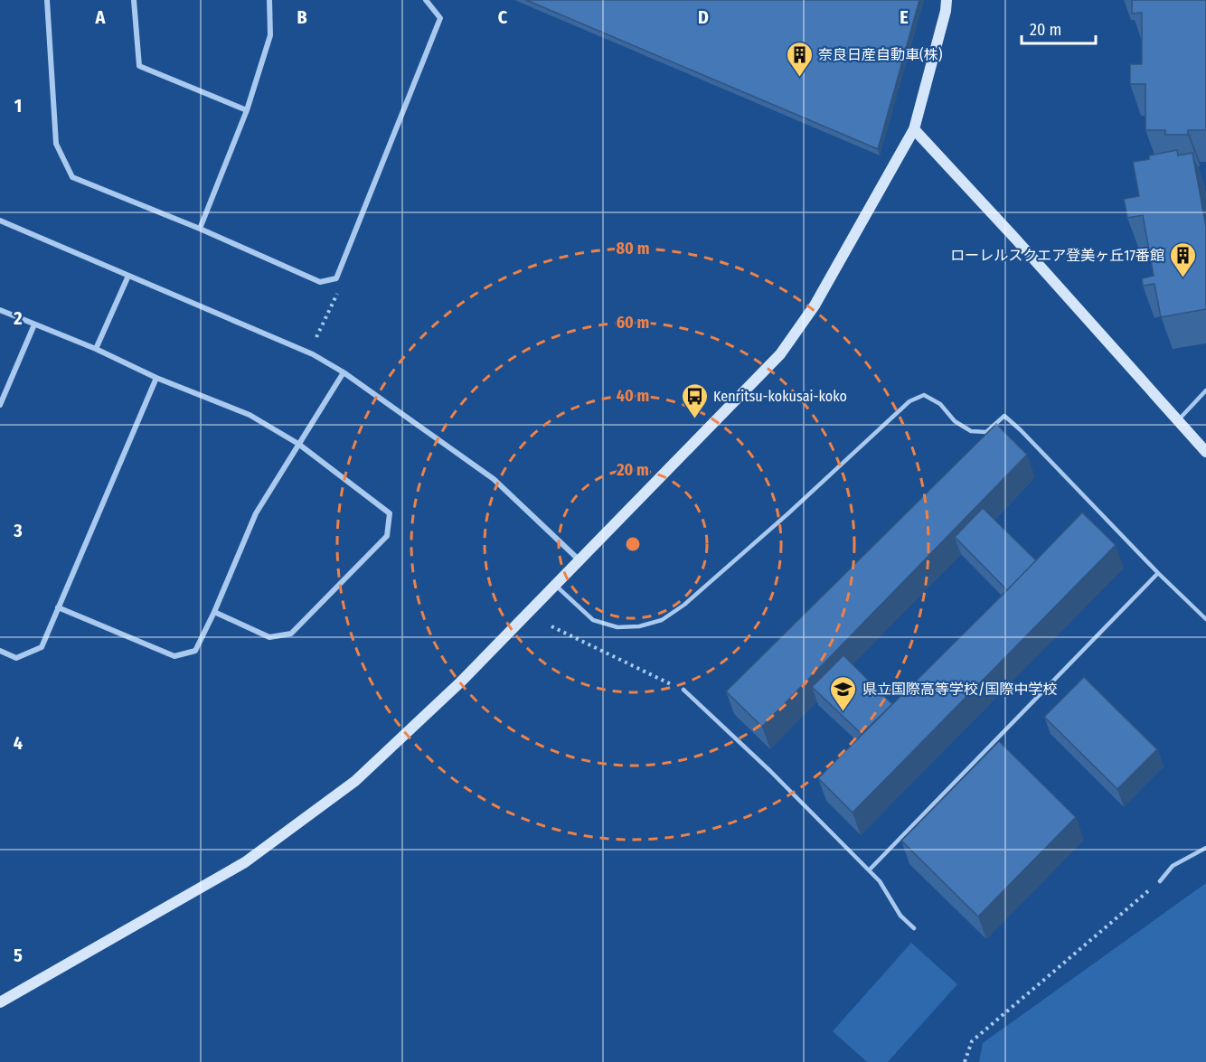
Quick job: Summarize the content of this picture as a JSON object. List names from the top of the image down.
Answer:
{
  "places": {
    "building": ["奈良日産自動車(株)", "ローレルスクエア登美ヶ丘17番館"],
    "bus stop": ["Kenritsu-kokusai-koko"],
    "school or university": ["県立国際高等学校/国際中学校"]
  },
  "scale_bar": "20 m",
  "grid": {
    "columns": [
      "A",
      "B",
      "C",
      "D",
      "E"
    ],
    "rows": [
      "1",
      "2",
      "3",
      "4",
      "5"
    ]
  },
  "rings": [
    "80 m",
    "60 m",
    "40 m",
    "20 m"
  ]
}
